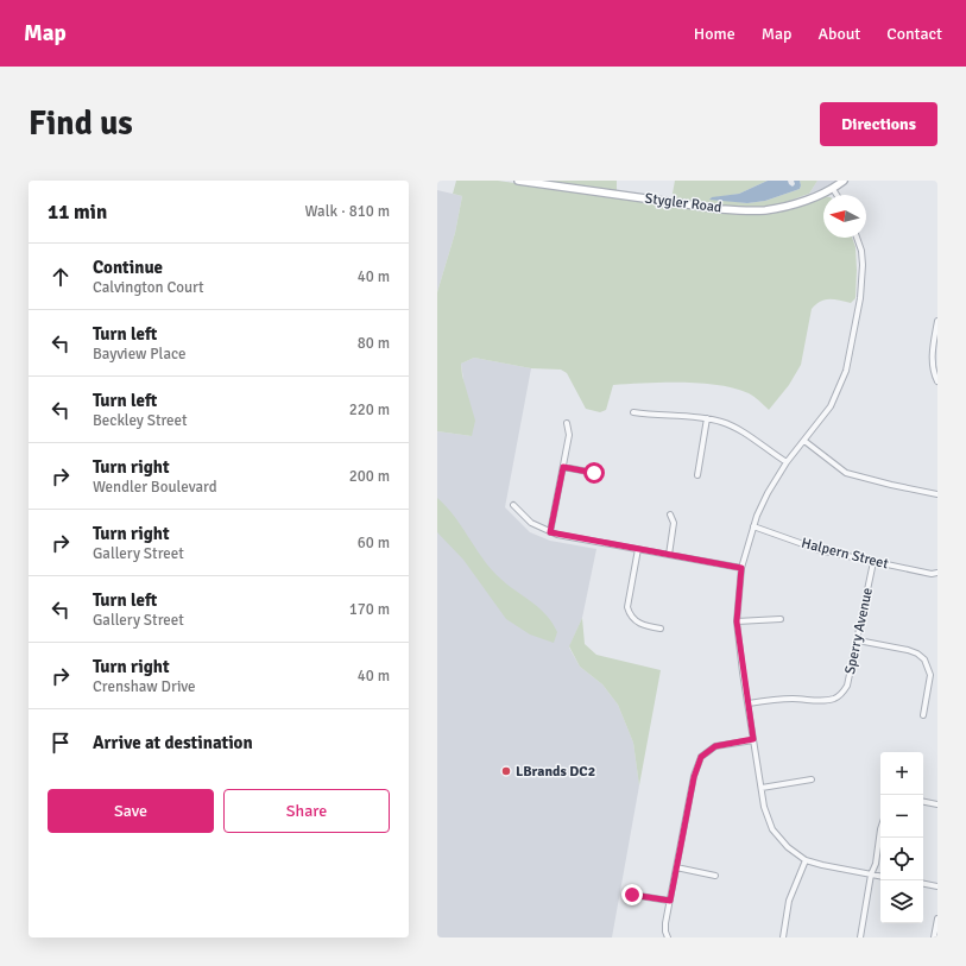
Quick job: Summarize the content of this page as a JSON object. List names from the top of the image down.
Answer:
{
  "streets": {
    "main road": ["Stygler Road"],
    "street": ["Halpern Street", "Sperry Avenue"]
  },
  "crossings": [
    ["Halpern Street", "Sperry Avenue"]
  ],
  "places": ["LBrands DC2"],
  "north": "left",
  "page": {
    "header": "Map",
    "nav": [
      "Home",
      "Map",
      "About",
      "Contact"
    ],
    "buttons": [
      "Directions",
      ["Save", "Share"]
    ],
    "title": "Find us",
    "heading": ["11 min", "Walk · 810 m"],
    "list": [
      ["Continue", "Calvington Court", "40 m"],
      ["Turn left", "Bayview Place", "80 m"],
      ["Turn left", "Beckley Street", "220 m"],
      ["Turn right", "Wendler Boulevard", "200 m"],
      ["Turn right", "Gallery Street", "60 m"],
      ["Turn left", "Gallery Street", "170 m"],
      ["Turn right", "Crenshaw Drive", "40 m"],
      "Arrive at destination"
    ],
    "map_buttons": ["+", "−"]
  }
}
